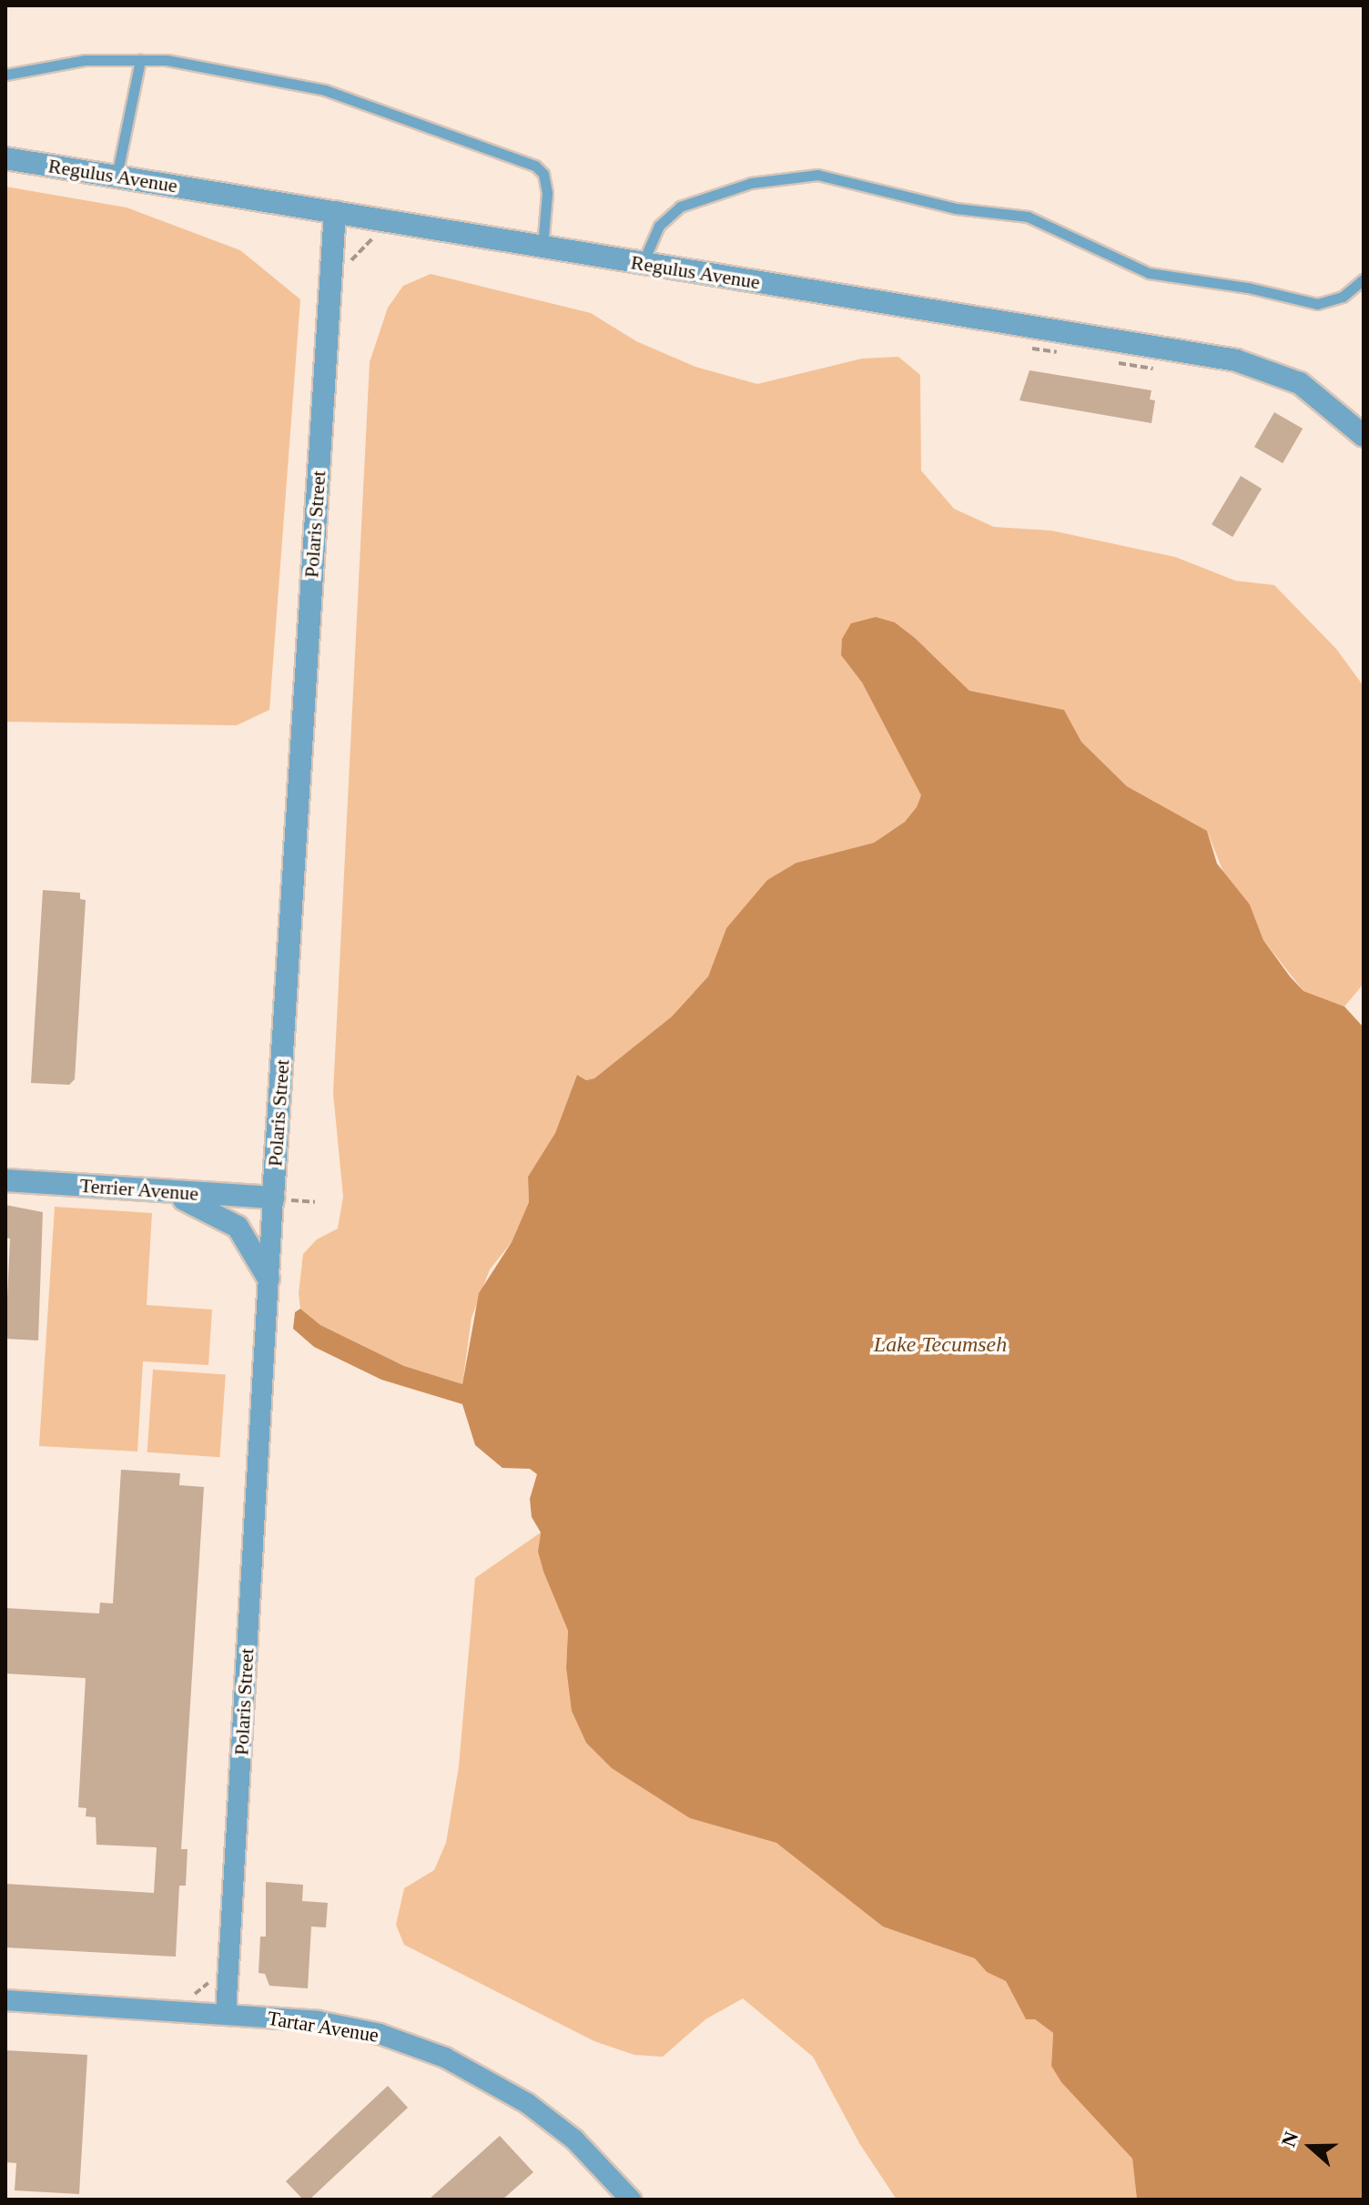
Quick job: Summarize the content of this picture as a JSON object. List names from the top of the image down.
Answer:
{
  "streets": {
    "street": [
      "Regulus Avenue",
      "Polaris Street",
      "Terrier Avenue",
      "Tartar Avenue"
    ]
  },
  "crossings": [
    ["Regulus Avenue", "Polaris Street"],
    ["Polaris Street", "Terrier Avenue"],
    ["Polaris Street", "Tartar Avenue"]
  ],
  "water": ["Lake Tecumseh"],
  "north": "left"
}
